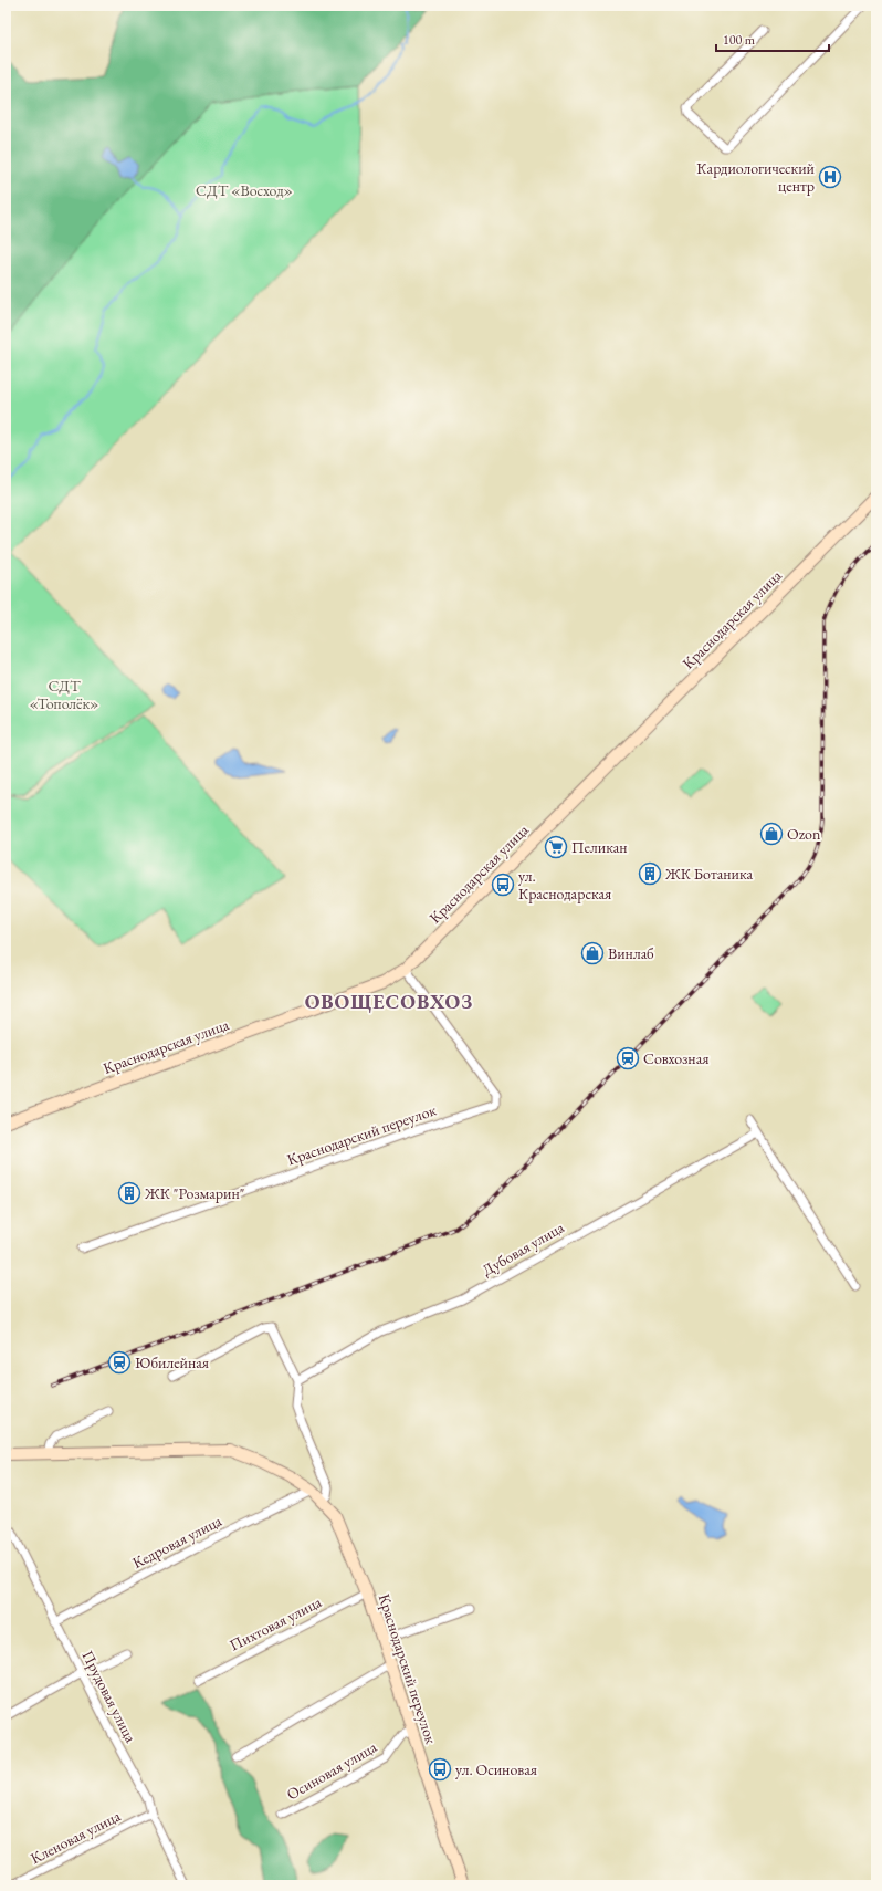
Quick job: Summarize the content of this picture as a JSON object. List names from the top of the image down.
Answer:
{
  "streets": {
    "main road": ["Краснодарская улица", "Краснодарский переулок"],
    "street": [
      "Дубовая улица",
      "Кедровая улица",
      "Пихтовая улица",
      "Прудовая улица",
      "Осиновая улица",
      "Кленовая улица"
    ]
  },
  "crossings": [
    ["Краснодарская улица", "Краснодарский переулок"],
    ["Краснодарский переулок", "Кедровая улица"],
    ["Краснодарский переулок", "Пихтовая улица"],
    ["Краснодарский переулок", "Осиновая улица"],
    ["Кедровая улица", "Прудовая улица"],
    ["Прудовая улица", "Кленовая улица"]
  ],
  "districts": ["ОВОЩЕСОВХОЗ"],
  "parks": ["СДТ «Восход»", "СДТ «Тополёк»"],
  "places": {
    "hospital": ["Кардиологический центр"],
    "shop": ["Ozon", "Винлаб"],
    "supermarket": ["Пеликан"],
    "building": ["ЖК Ботаника", "ЖК \"Розмарин\""],
    "bus stop": ["ул. Краснодарская", "ул. Осиновая"],
    "station": ["Совхозная", "Юбилейная"]
  },
  "scale_bar": "100 m"
}
